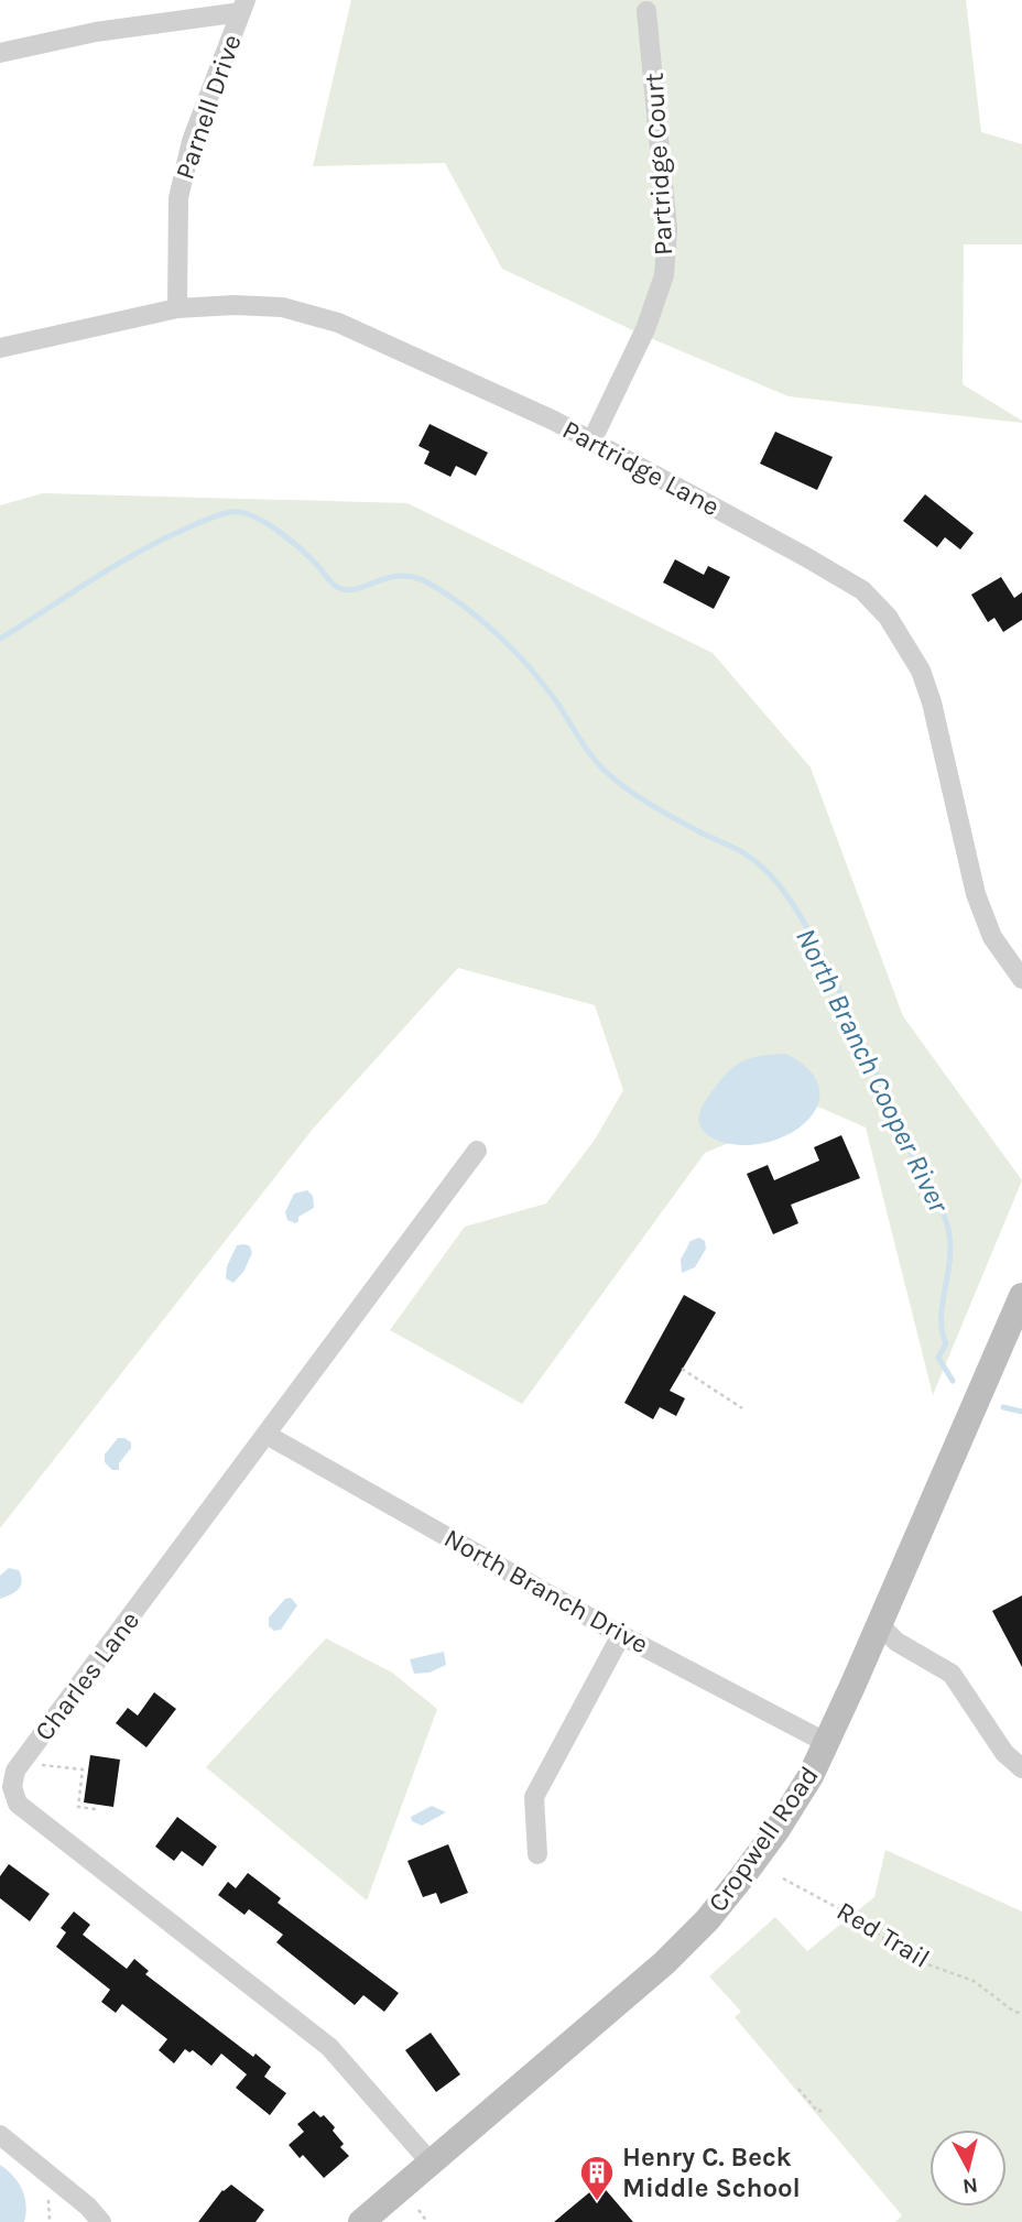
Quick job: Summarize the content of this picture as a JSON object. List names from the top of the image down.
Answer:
{
  "streets": {
    "street": [
      "Parnell Drive",
      "Partridge Court",
      "Partridge Lane",
      "North Branch Drive",
      "Charles Lane",
      "Cropwell Road"
    ],
    "path": ["Red Trail"]
  },
  "crossings": [
    ["Parnell Drive", "Partridge Lane"],
    ["Partridge Court", "Partridge Lane"],
    ["North Branch Drive", "Charles Lane"],
    ["North Branch Drive", "Cropwell Road"],
    ["Charles Lane", "Cropwell Road"]
  ],
  "water": ["North Branch Cooper River"],
  "places": {
    "building": ["Henry C. Beck Middle School"]
  },
  "north": "bottom"
}
